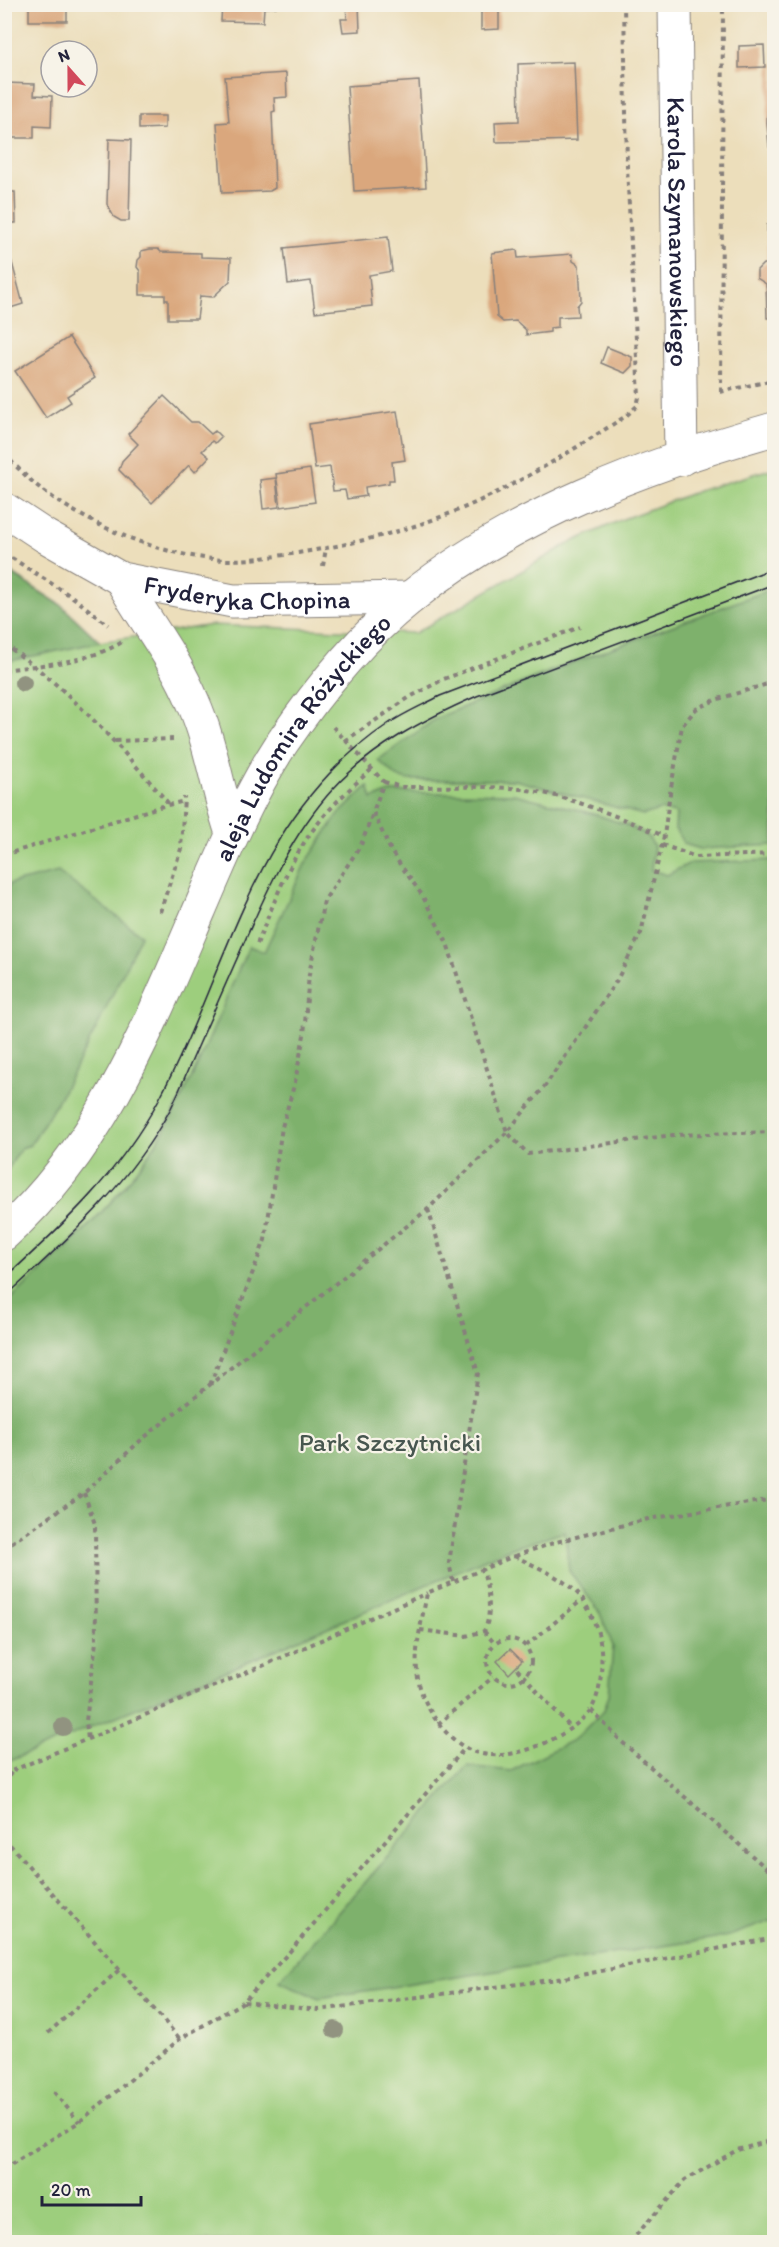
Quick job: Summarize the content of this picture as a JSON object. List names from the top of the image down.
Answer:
{
  "streets": {
    "street": ["Karola Szymanowskiego", "Fryderyka Chopina", "aleja Ludomira Różyckiego"]
  },
  "crossings": [
    ["Karola Szymanowskiego", "aleja Ludomira Różyckiego"],
    ["Fryderyka Chopina", "aleja Ludomira Różyckiego"]
  ],
  "parks": ["Park Szczytnicki"],
  "scale_bar": "20 m",
  "north": "top"
}
